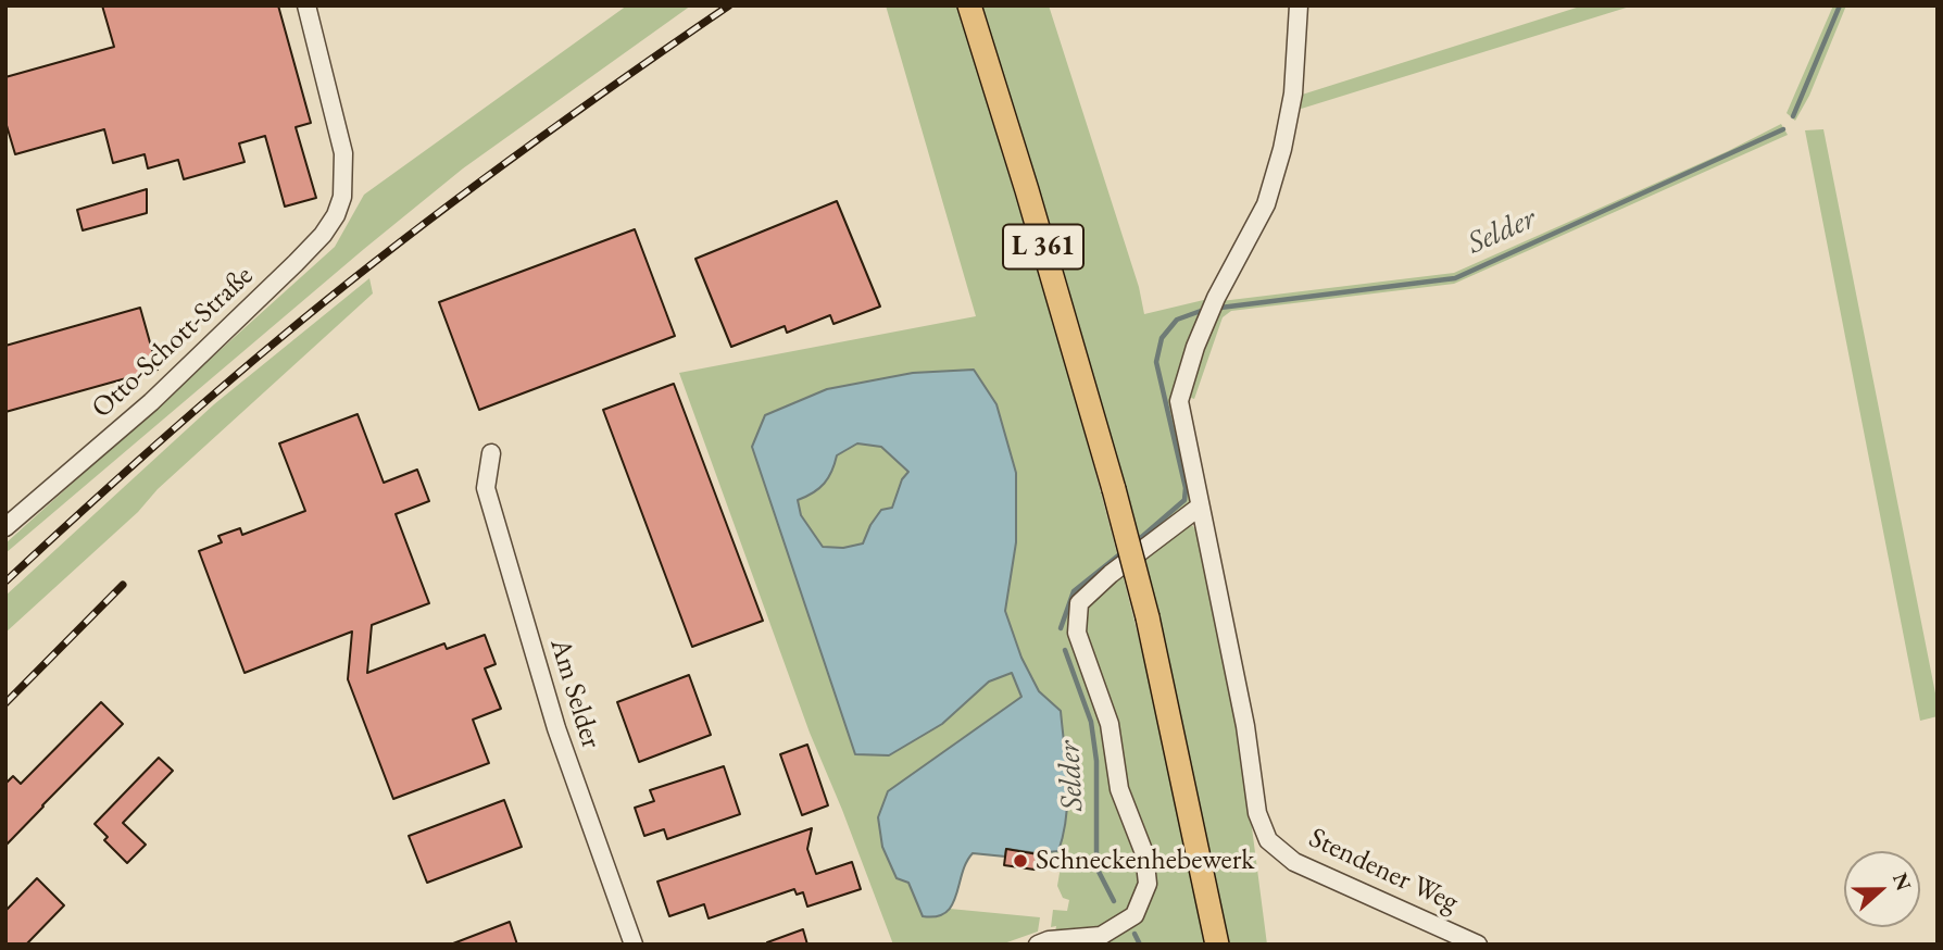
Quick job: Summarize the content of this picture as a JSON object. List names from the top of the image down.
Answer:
{
  "streets": {
    "main road": ["L 361"],
    "street": ["Otto-Schott-Straße", "Am Selder", "Stendener Weg"]
  },
  "water": ["Selder"],
  "places": ["Schneckenhebewerk"],
  "north": "right"
}
